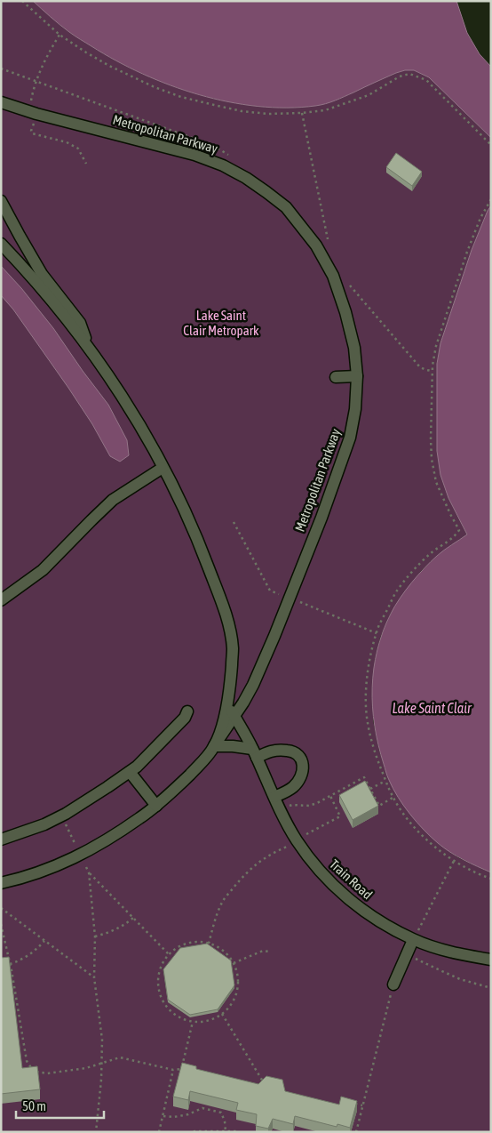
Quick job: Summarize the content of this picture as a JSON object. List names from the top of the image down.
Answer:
{
  "streets": {
    "lane": ["Metropolitan Parkway", "Train Road"]
  },
  "crossings": [
    ["Metropolitan Parkway", "Train Road"]
  ],
  "water": ["Lake Saint Clair"],
  "parks": ["Lake Saint Clair Metropark"],
  "scale_bar": "50 m"
}
